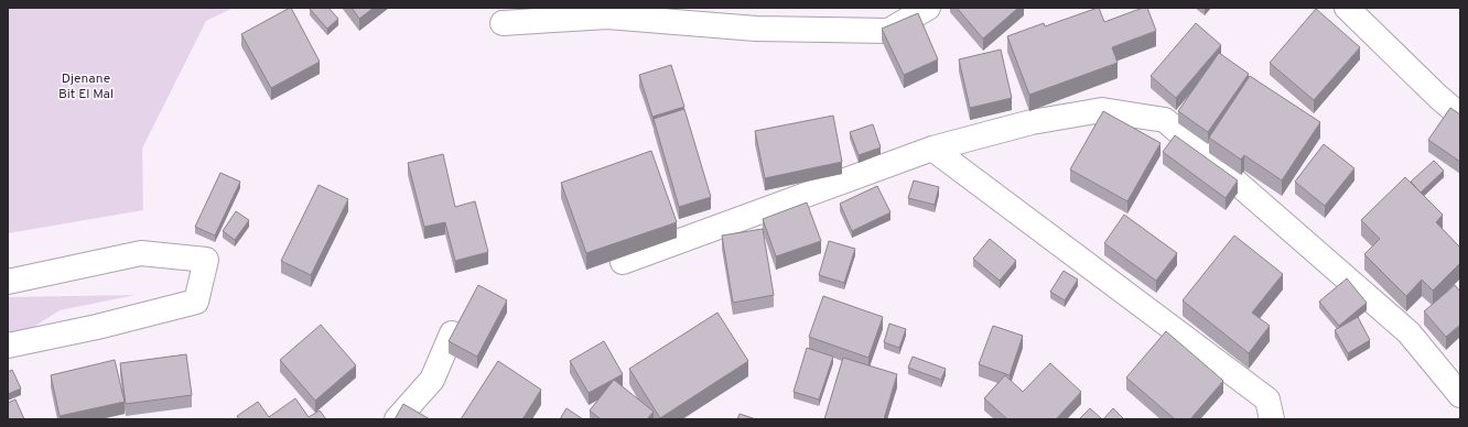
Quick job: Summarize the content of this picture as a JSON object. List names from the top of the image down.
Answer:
{
  "parks": ["Djenane Bit El Mal"]
}
